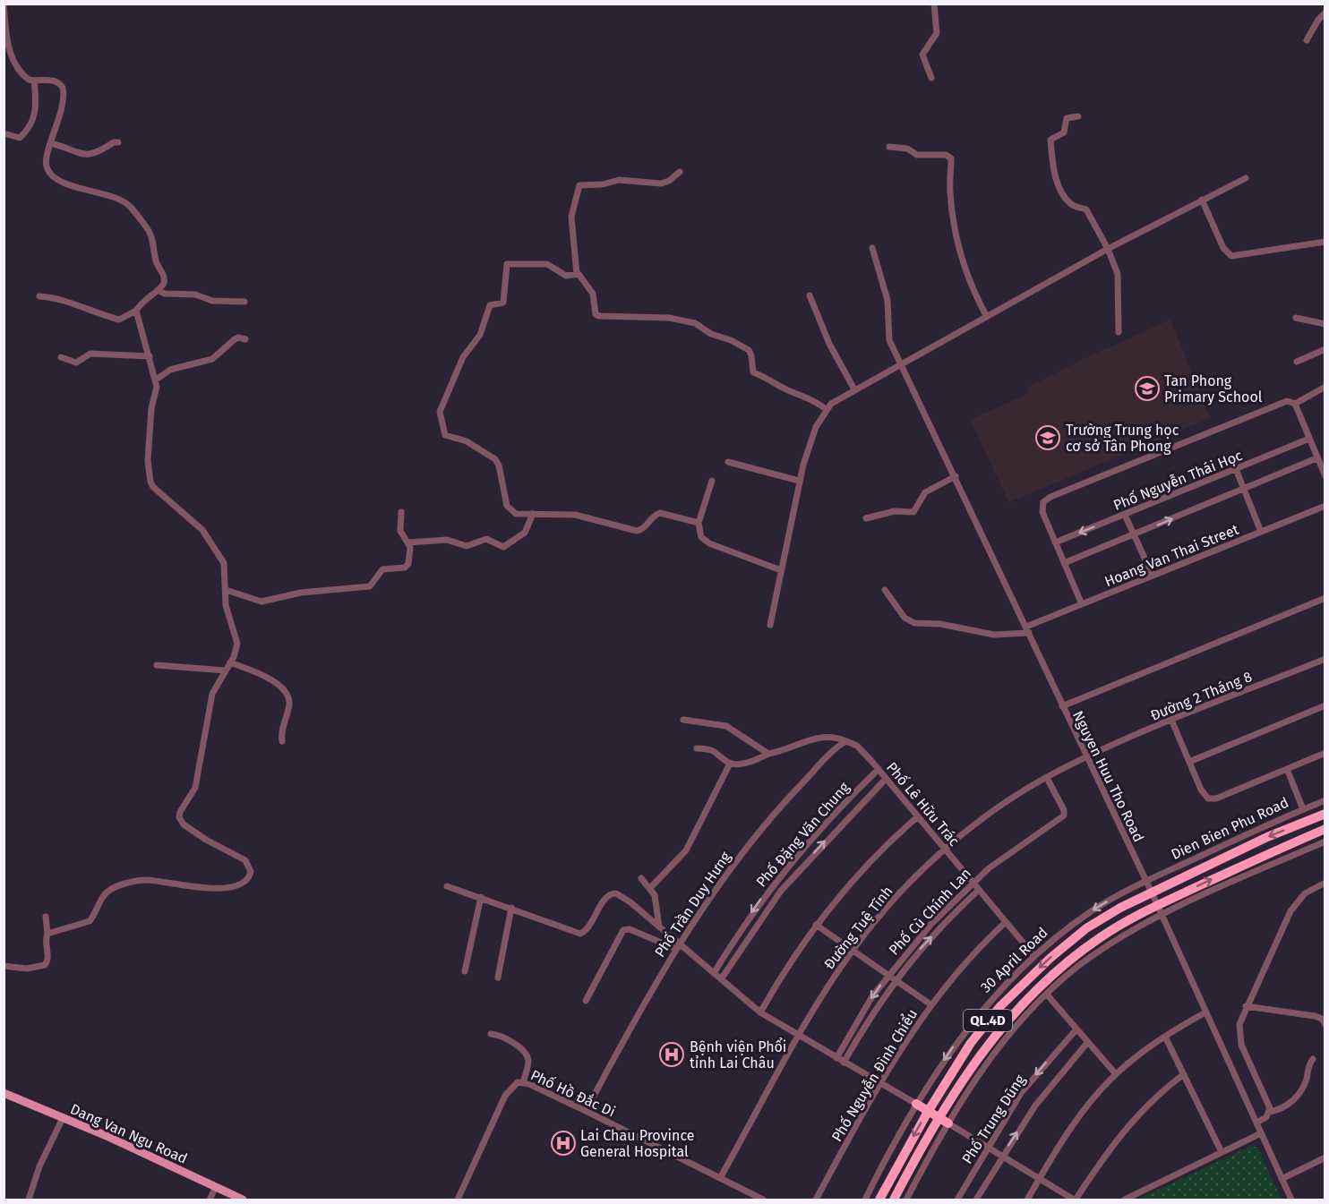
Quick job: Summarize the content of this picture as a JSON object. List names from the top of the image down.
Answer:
{
  "streets": {
    "highway": ["Dien Bien Phu Road", "30 April Road", "QL.4D"],
    "main road": ["Dang Van Ngu Road"],
    "street": [
      "Phố Nguyễn Thái Học",
      "Hoang Van Thai Street",
      "Đường 2 Tháng 8",
      "Nguyen Huu Tho Road",
      "Phố Lê Hữu Trác",
      "Phố Đặng Văn Chung",
      "Phố Trần Duy Hưng",
      "Phố Cù Chính Lan",
      "Đường Tuệ Tĩnh",
      "Phố Nguyễn Đình Chiểu",
      "Phố Hồ Đắc Di",
      "Phố Trung Dũng"
    ]
  },
  "crossings": [
    ["Hoang Van Thai Street", "Nguyen Huu Tho Road"],
    ["Đường 2 Tháng 8", "Nguyen Huu Tho Road"],
    ["Đường 2 Tháng 8", "Đường Tuệ Tĩnh"],
    ["Nguyen Huu Tho Road", "Dien Bien Phu Road"],
    ["Nguyen Huu Tho Road", "Đường Tuệ Tĩnh"],
    ["Nguyen Huu Tho Road", "30 April Road"],
    ["Nguyen Huu Tho Road", "QL.4D"],
    ["Phố Lê Hữu Trác", "Phố Đặng Văn Chung"],
    ["Phố Lê Hữu Trác", "Phố Trần Duy Hưng"],
    ["Phố Lê Hữu Trác", "Phố Cù Chính Lan"],
    ["Phố Lê Hữu Trác", "Đường Tuệ Tĩnh"],
    ["Phố Lê Hữu Trác", "30 April Road"],
    ["Phố Lê Hữu Trác", "Phố Nguyễn Đình Chiểu"],
    ["Dien Bien Phu Road", "30 April Road"],
    ["Phố Trần Duy Hưng", "Phố Hồ Đắc Di"],
    ["Phố Cù Chính Lan", "Đường Tuệ Tĩnh"],
    ["Đường Tuệ Tĩnh", "Phố Hồ Đắc Di"]
  ],
  "places": {
    "school or university": ["Tan Phong Primary School", "Trường Trung học cơ sở Tân Phong"],
    "hospital": ["Bệnh viện Phổi tỉnh Lai Châu", "Lai Chau Province General Hospital"]
  }
}
